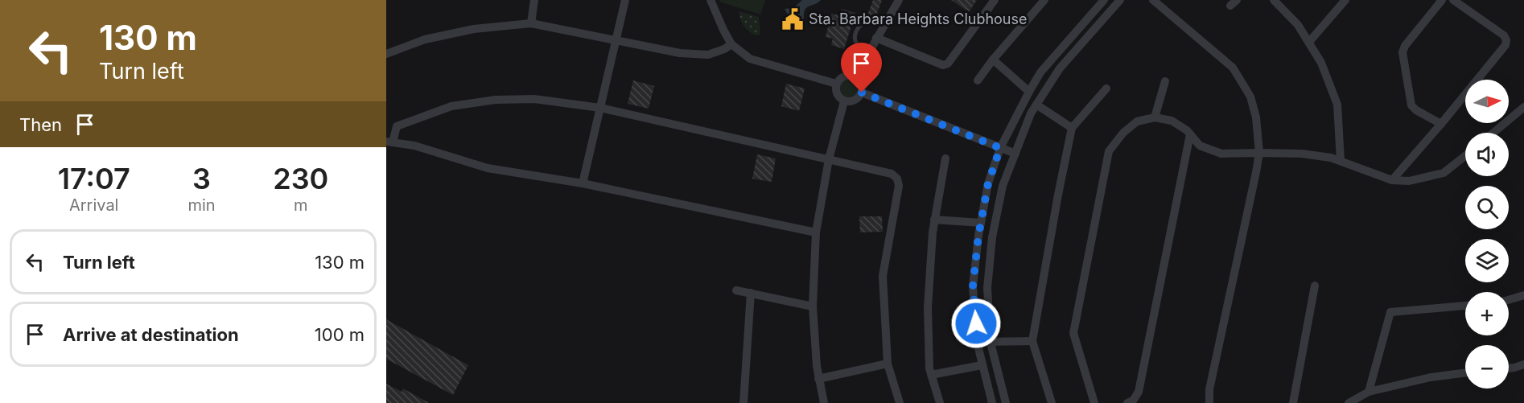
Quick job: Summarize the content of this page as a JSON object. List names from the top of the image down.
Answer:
{
  "places": {
    "public building": ["Sta. Barbara Heights Clubhouse"]
  },
  "north": "right",
  "page": {
    "turn": ["130 m", "Turn left"],
    "map_buttons": ["+", "−"],
    "then": "Then",
    "eta": [
      "17:07",
      "Arrival",
      "3",
      "min",
      "230",
      "m"
    ],
    "list": [
      {
        "name": "Turn left",
        "value": "130 m"
      },
      {
        "name": "Arrive at destination",
        "value": "100 m"
      }
    ]
  }
}
